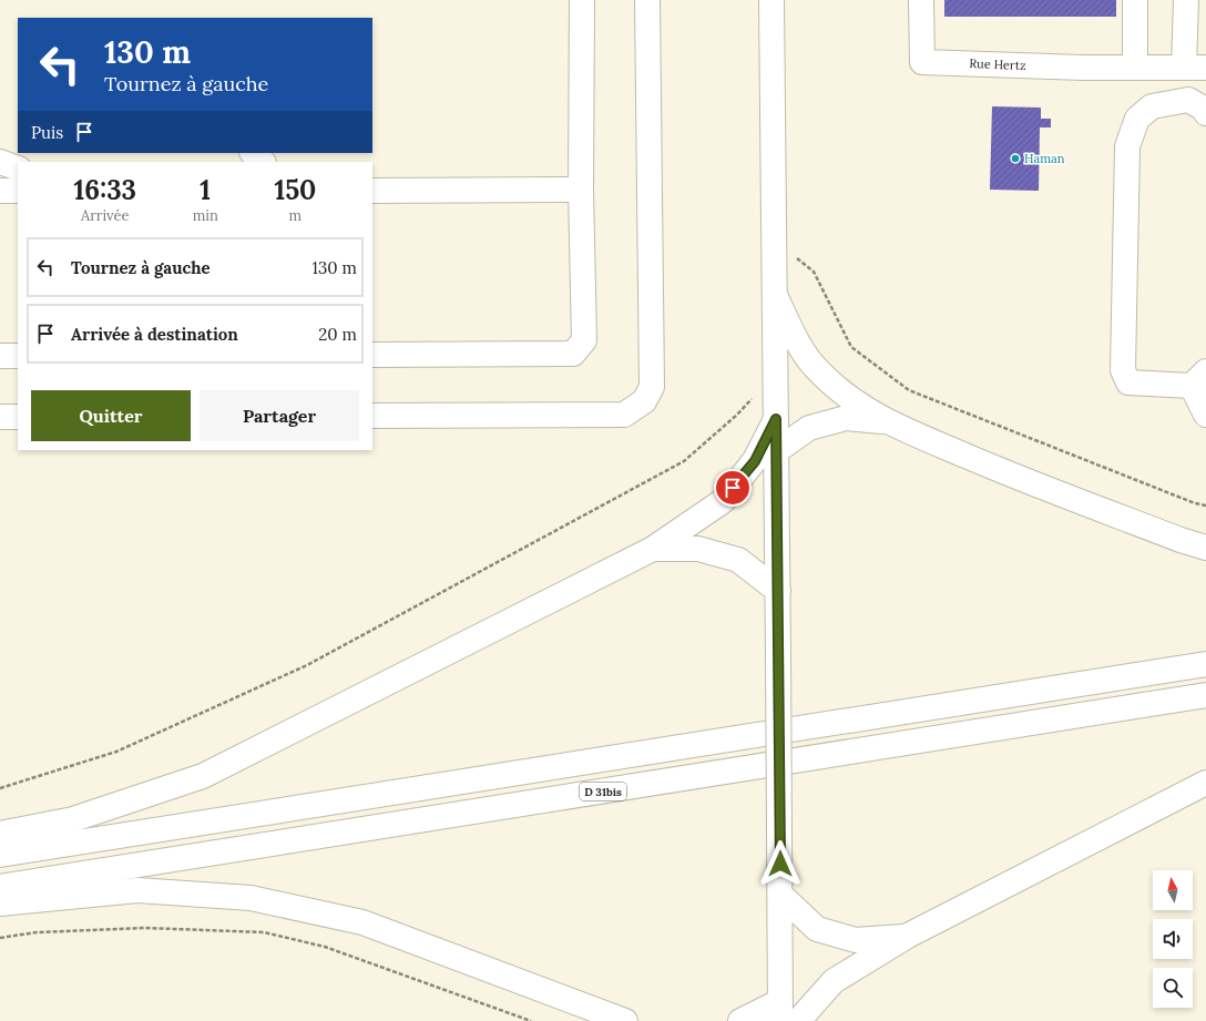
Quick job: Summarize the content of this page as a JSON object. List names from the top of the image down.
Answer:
{
  "streets": {
    "main road": ["Rue Hertz", "D 31bis"]
  },
  "places": ["Haman"],
  "north": "top",
  "page": {
    "turn": ["130 m", "Tournez à gauche"],
    "then": "Puis",
    "eta": [
      "16:33",
      "Arrivée",
      "1",
      "min",
      "150",
      "m"
    ],
    "list": [
      {
        "name": "Tournez à gauche",
        "value": "130 m"
      },
      {
        "name": "Arrivée à destination",
        "value": "20 m"
      }
    ],
    "buttons": ["Quitter", "Partager"]
  }
}
